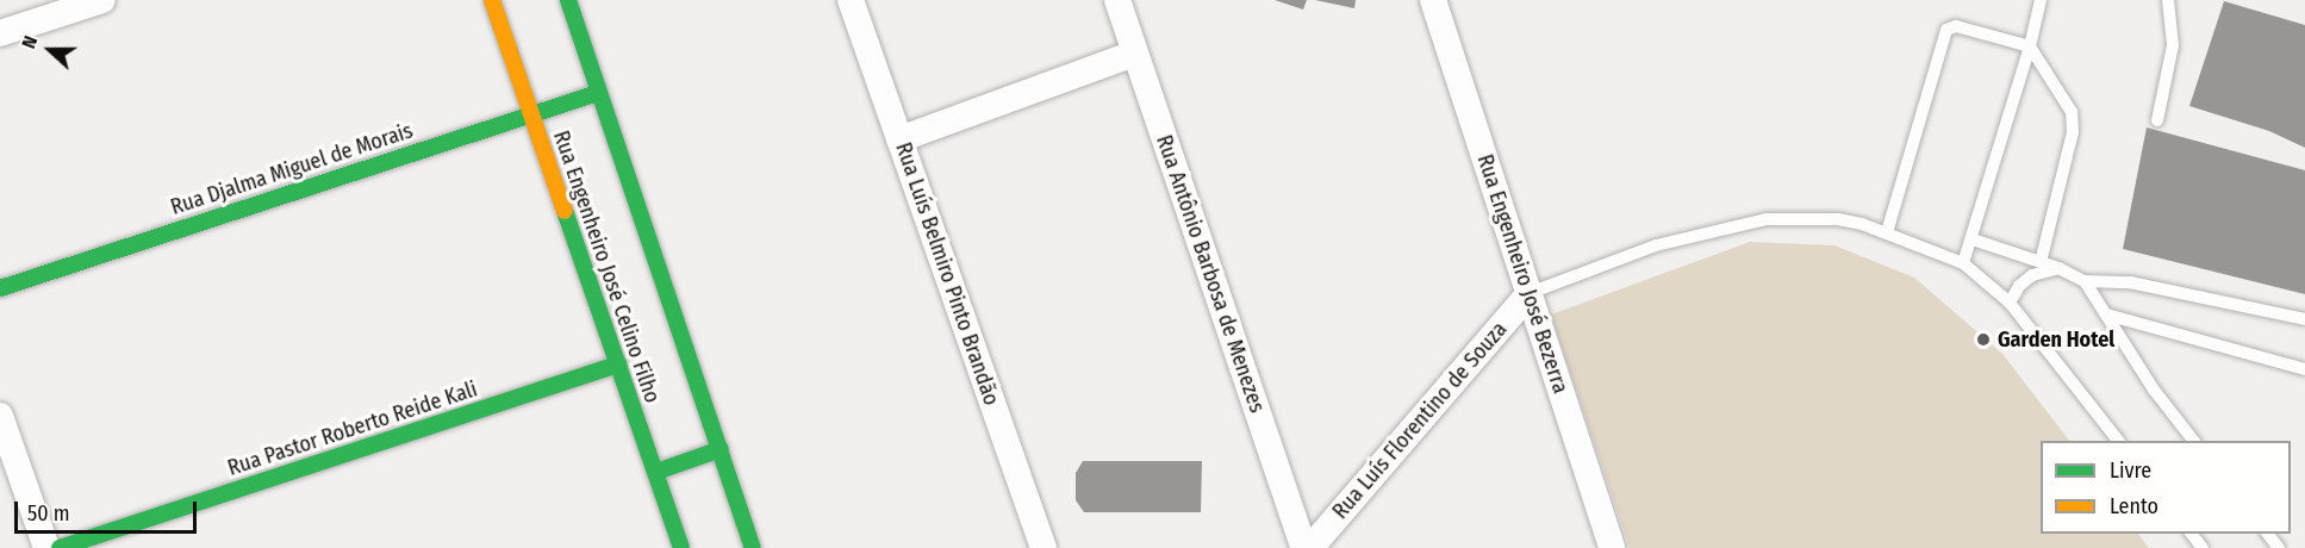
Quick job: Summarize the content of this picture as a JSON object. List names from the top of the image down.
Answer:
{
  "streets": {
    "street": [
      "Rua Djalma Miguel de Morais",
      "Rua Engenheiro José Celino Filho",
      "Rua Luís Belmiro Pinto Brandão",
      "Rua Antônio Barbosa de Menezes",
      "Rua Engenheiro José Bezerra",
      "Rua Luís Florentino de Souza",
      "Rua Pastor Roberto Reide Kali"
    ]
  },
  "crossings": [
    ["Rua Djalma Miguel de Morais", "Rua Engenheiro José Celino Filho"],
    ["Rua Engenheiro José Celino Filho", "Rua Pastor Roberto Reide Kali"],
    ["Rua Engenheiro José Bezerra", "Rua Luís Florentino de Souza"]
  ],
  "places": ["Garden Hotel"],
  "legend": ["Livre", "Lento"],
  "scale_bar": "50 m",
  "north": "left"
}
